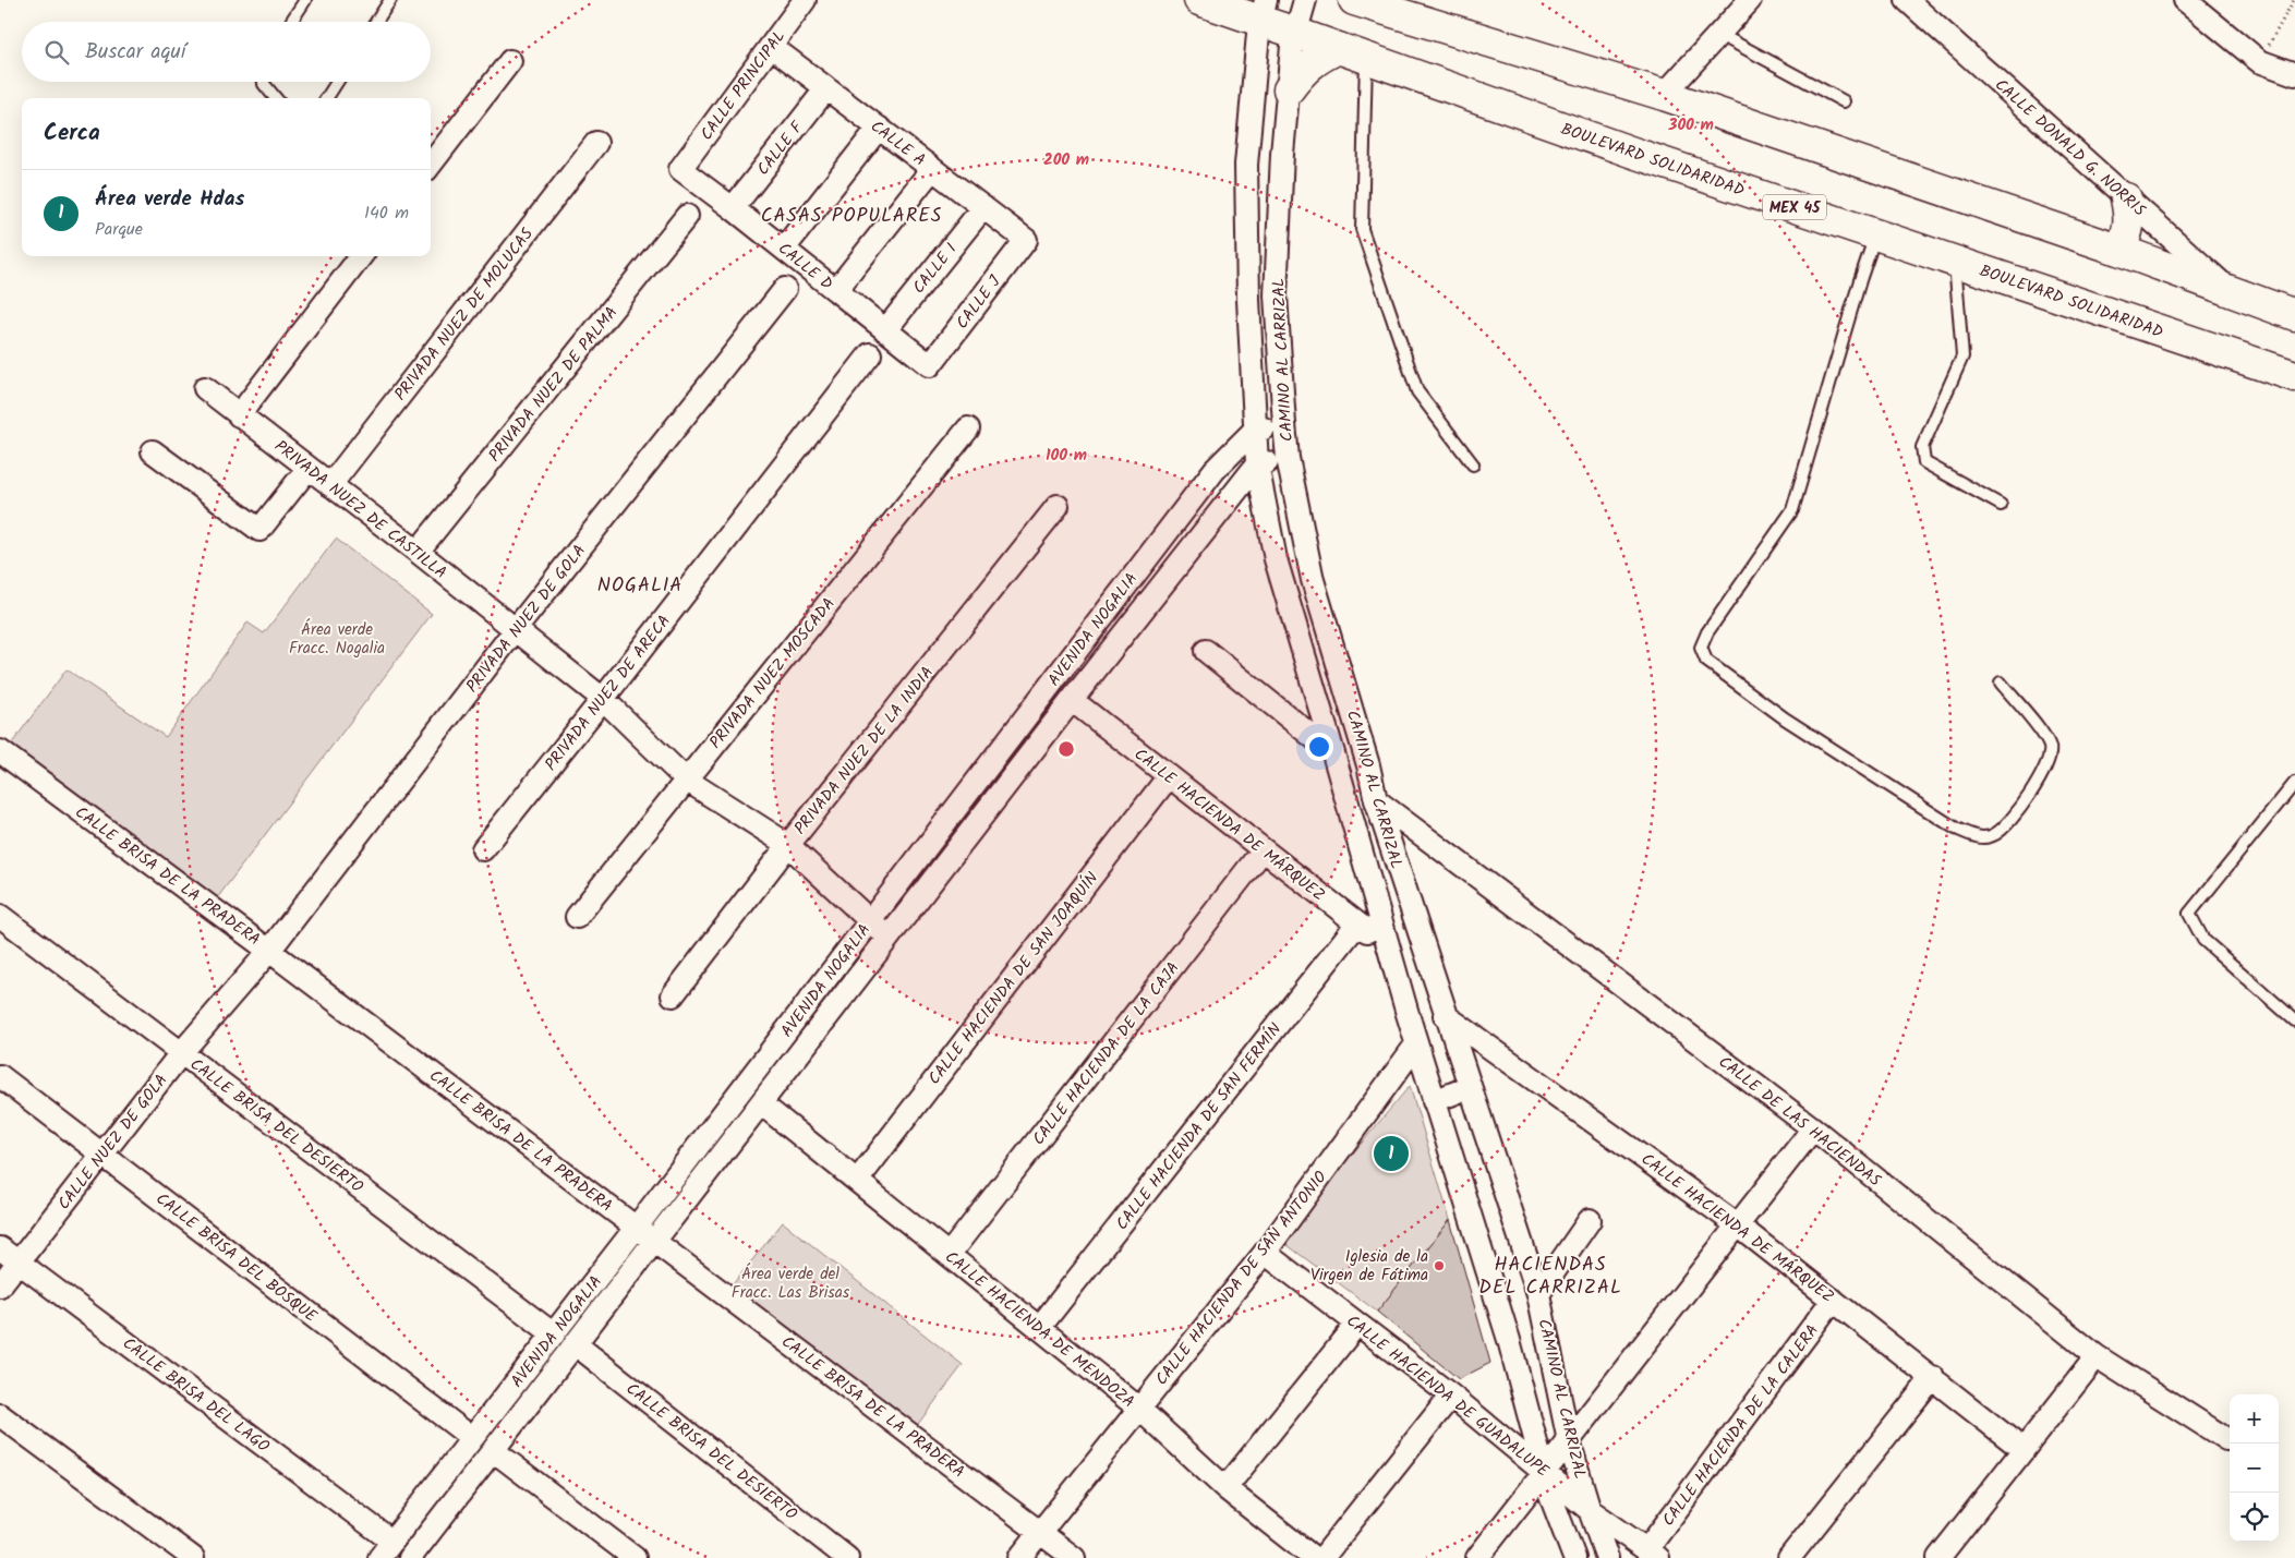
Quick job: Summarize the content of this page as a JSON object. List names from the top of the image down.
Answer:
{
  "streets": {
    "highway": ["BOULEVARD SOLIDARIDAD", "MEX 45"],
    "street": [
      "CALLE PRINCIPAL",
      "CALLE A",
      "CALLE DONALD G. NORRIS",
      "CALLE F",
      "CALLE D",
      "CALLE I",
      "CALLE J",
      "PRIVADA NUEZ DE MOLUCAS",
      "CAMINO AL CARRIZAL",
      "PRIVADA NUEZ DE PALMA",
      "PRIVADA NUEZ DE CASTILLA",
      "PRIVADA NUEZ DE GOLA",
      "AVENIDA NOGALIA",
      "PRIVADA NUEZ MOSCADA",
      "PRIVADA NUEZ DE ARECA",
      "PRIVADA NUEZ DE LA INDIA",
      "CALLE HACIENDA DE MÁRQUEZ",
      "CALLE BRISA DE LA PRADERA",
      "CALLE HACIENDA DE SAN JOAQUÍN",
      "CALLE HACIENDA DE LA CAJA",
      "CALLE DE LAS HACIENDAS",
      "CALLE BRISA DEL DESIERTO",
      "CALLE HACIENDA DE SAN FERMÍN",
      "CALLE NUEZ DE GOLA",
      "CALLE BRISA DEL BOSQUE",
      "CALLE HACIENDA DE SAN ANTONIO",
      "CALLE HACIENDA DE MENDOZA",
      "CALLE BRISA DEL LAGO",
      "CALLE HACIENDA DE GUADALUPE",
      "CALLE HACIENDA DE LA CALERA"
    ]
  },
  "crossings": [
    ["CALLE PRINCIPAL", "CALLE A"],
    ["CALLE PRINCIPAL", "CALLE D"],
    ["CALLE A", "CALLE F"],
    ["CALLE A", "CALLE I"],
    ["CALLE A", "CALLE J"],
    ["CALLE F", "CALLE D"],
    ["BOULEVARD SOLIDARIDAD", "CAMINO AL CARRIZAL"],
    ["CALLE D", "CALLE I"],
    ["CALLE D", "CALLE J"],
    ["PRIVADA NUEZ DE MOLUCAS", "PRIVADA NUEZ DE CASTILLA"],
    ["CAMINO AL CARRIZAL", "AVENIDA NOGALIA"],
    ["CAMINO AL CARRIZAL", "CALLE HACIENDA DE MÁRQUEZ"],
    ["CAMINO AL CARRIZAL", "CALLE DE LAS HACIENDAS"],
    ["CAMINO AL CARRIZAL", "CALLE HACIENDA DE SAN ANTONIO"],
    ["CAMINO AL CARRIZAL", "CALLE HACIENDA DE GUADALUPE"],
    ["PRIVADA NUEZ DE PALMA", "PRIVADA NUEZ DE CASTILLA"],
    ["PRIVADA NUEZ DE CASTILLA", "PRIVADA NUEZ DE GOLA"],
    ["PRIVADA NUEZ DE CASTILLA", "AVENIDA NOGALIA"],
    ["PRIVADA NUEZ DE CASTILLA", "PRIVADA NUEZ MOSCADA"],
    ["PRIVADA NUEZ DE CASTILLA", "PRIVADA NUEZ DE ARECA"],
    ["PRIVADA NUEZ DE CASTILLA", "PRIVADA NUEZ DE LA INDIA"],
    ["PRIVADA NUEZ DE GOLA", "CALLE BRISA DE LA PRADERA"],
    ["PRIVADA NUEZ DE GOLA", "CALLE NUEZ DE GOLA"],
    ["AVENIDA NOGALIA", "CALLE HACIENDA DE MÁRQUEZ"],
    ["AVENIDA NOGALIA", "CALLE BRISA DE LA PRADERA"],
    ["AVENIDA NOGALIA", "CALLE BRISA DEL DESIERTO"],
    ["AVENIDA NOGALIA", "CALLE BRISA DEL BOSQUE"],
    ["AVENIDA NOGALIA", "CALLE HACIENDA DE MENDOZA"],
    ["AVENIDA NOGALIA", "CALLE BRISA DEL LAGO"],
    ["CALLE HACIENDA DE MÁRQUEZ", "CALLE HACIENDA DE SAN JOAQUÍN"],
    ["CALLE HACIENDA DE MÁRQUEZ", "CALLE HACIENDA DE LA CAJA"],
    ["CALLE HACIENDA DE MÁRQUEZ", "CALLE HACIENDA DE SAN FERMÍN"],
    ["CALLE HACIENDA DE MÁRQUEZ", "CALLE HACIENDA DE LA CALERA"],
    ["CALLE BRISA DE LA PRADERA", "CALLE NUEZ DE GOLA"],
    ["CALLE BRISA DE LA PRADERA", "CALLE HACIENDA DE SAN ANTONIO"],
    ["CALLE HACIENDA DE SAN JOAQUÍN", "CALLE HACIENDA DE MENDOZA"],
    ["CALLE HACIENDA DE LA CAJA", "CALLE HACIENDA DE MENDOZA"],
    ["CALLE BRISA DEL DESIERTO", "CALLE NUEZ DE GOLA"],
    ["CALLE HACIENDA DE SAN FERMÍN", "CALLE HACIENDA DE MENDOZA"],
    ["CALLE NUEZ DE GOLA", "CALLE BRISA DEL BOSQUE"],
    ["CALLE NUEZ DE GOLA", "CALLE BRISA DEL LAGO"],
    ["CALLE HACIENDA DE SAN ANTONIO", "CALLE HACIENDA DE MENDOZA"],
    ["CALLE HACIENDA DE SAN ANTONIO", "CALLE HACIENDA DE GUADALUPE"],
    ["CALLE HACIENDA DE GUADALUPE", "CALLE HACIENDA DE LA CALERA"]
  ],
  "districts": ["CASAS POPULARES", "NOGALIA", "HACIENDAS DEL CARRIZAL"],
  "parks": ["Área verde Fracc. Nogalia", "Área verde del Fracc. Las Brisas"],
  "places": ["Iglesia de la Virgen de Fátima"],
  "page": {
    "search": "Buscar aquí",
    "heading": "Cerca",
    "list": [
      {
        "mark": "1",
        "name": "Área verde Hdas",
        "note": "Parque",
        "value": "140 m"
      }
    ],
    "pins": "1",
    "map_buttons": ["+", "−"]
  },
  "rings": ["300 m", "200 m", "100 m"]
}
